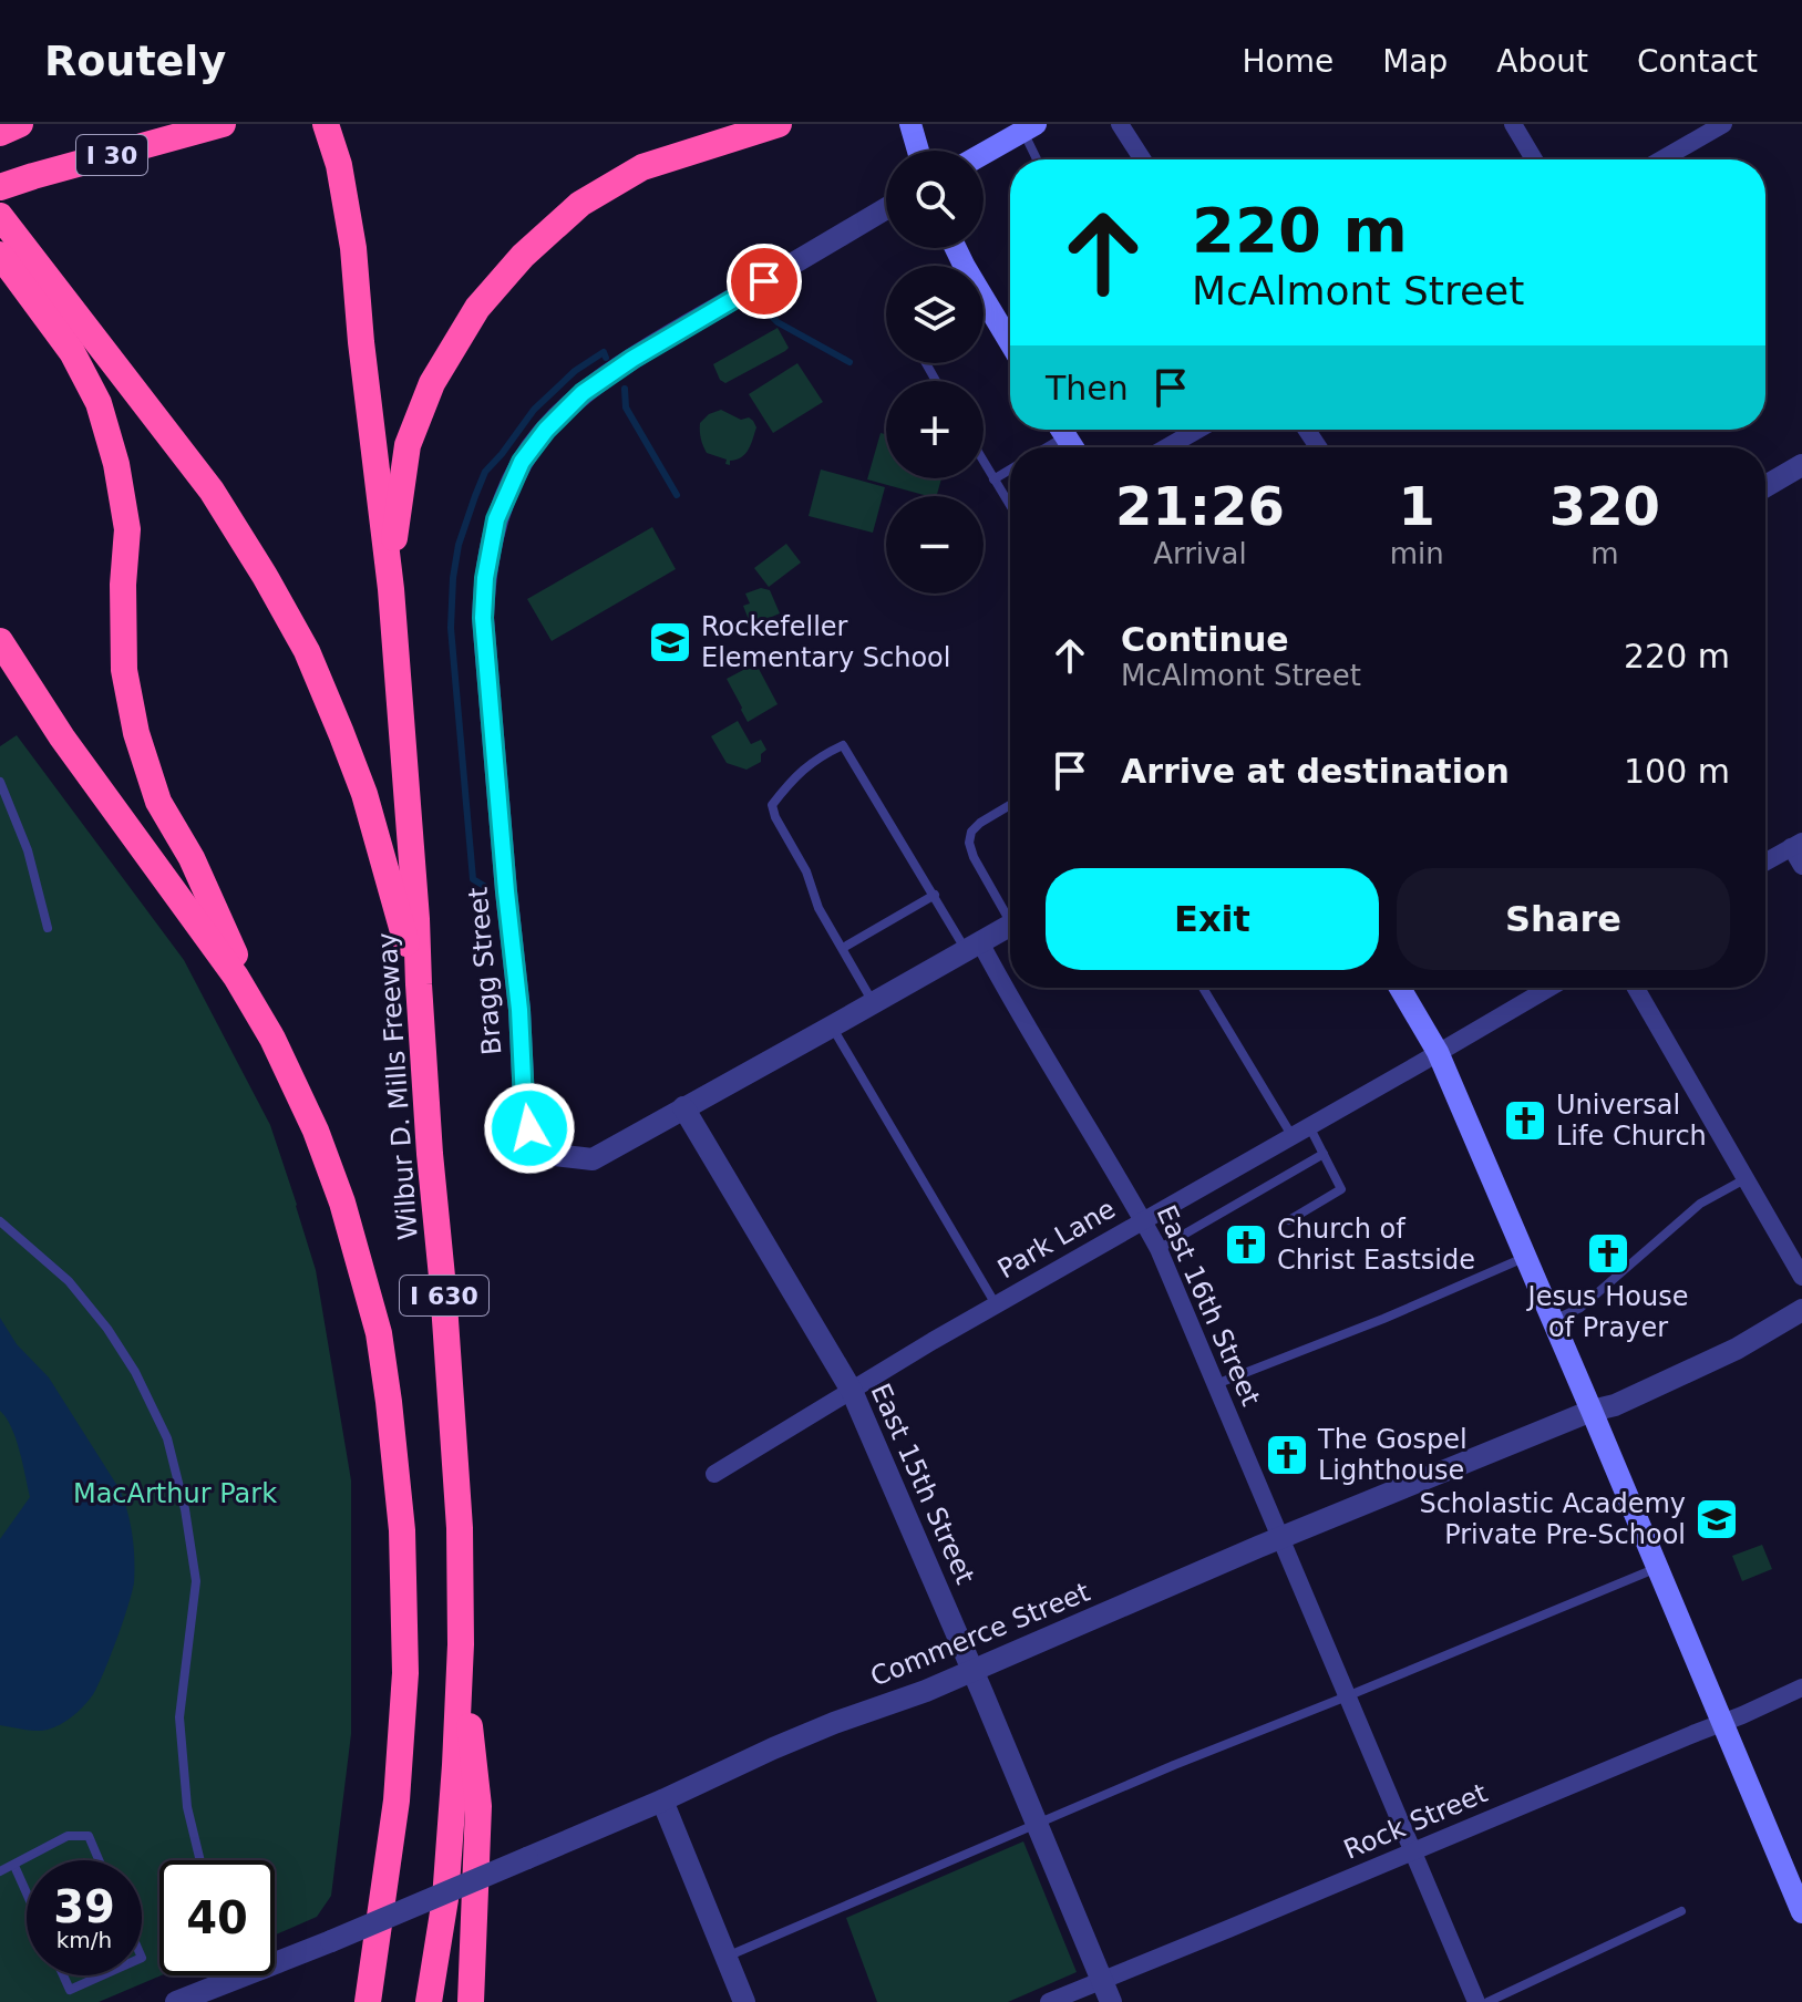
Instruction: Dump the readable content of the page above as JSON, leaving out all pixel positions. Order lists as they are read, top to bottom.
{
  "streets": {
    "highway": ["I 30", "Wilbur D. Mills Freeway", "I 630"],
    "street": [
      "Bragg Street",
      "Park Lane",
      "East 16th Street",
      "East 15th Street",
      "Commerce Street",
      "Rock Street"
    ]
  },
  "crossings": [
    ["Bragg Street", "East 16th Street"],
    ["Bragg Street", "East 15th Street"],
    ["Park Lane", "East 16th Street"],
    ["Park Lane", "East 15th Street"],
    ["East 16th Street", "Commerce Street"],
    ["East 16th Street", "Rock Street"],
    ["East 15th Street", "Commerce Street"],
    ["East 15th Street", "Rock Street"]
  ],
  "parks": ["MacArthur Park"],
  "places": {
    "school or university": ["Rockefeller Elementary School", "Scholastic Academy Private Pre-School"],
    "church": [
      "Universal Life Church",
      "Church of Christ Eastside",
      "Jesus House of Prayer",
      "The Gospel Lighthouse"
    ]
  },
  "page": {
    "header": "Routely",
    "nav": [
      "Home",
      "Map",
      "About",
      "Contact"
    ],
    "map_buttons": ["+", "−"],
    "turn": ["220 m", "McAlmont Street"],
    "then": "Then",
    "eta": [
      "21:26",
      "Arrival",
      "1",
      "min",
      "320",
      "m"
    ],
    "list": [
      {
        "name": "Continue",
        "note": "McAlmont Street",
        "value": "220 m"
      },
      {
        "name": "Arrive at destination",
        "value": "100 m"
      }
    ],
    "buttons": ["Exit", "Share"],
    "speed": "39 km/h",
    "limit": "40"
  }
}
